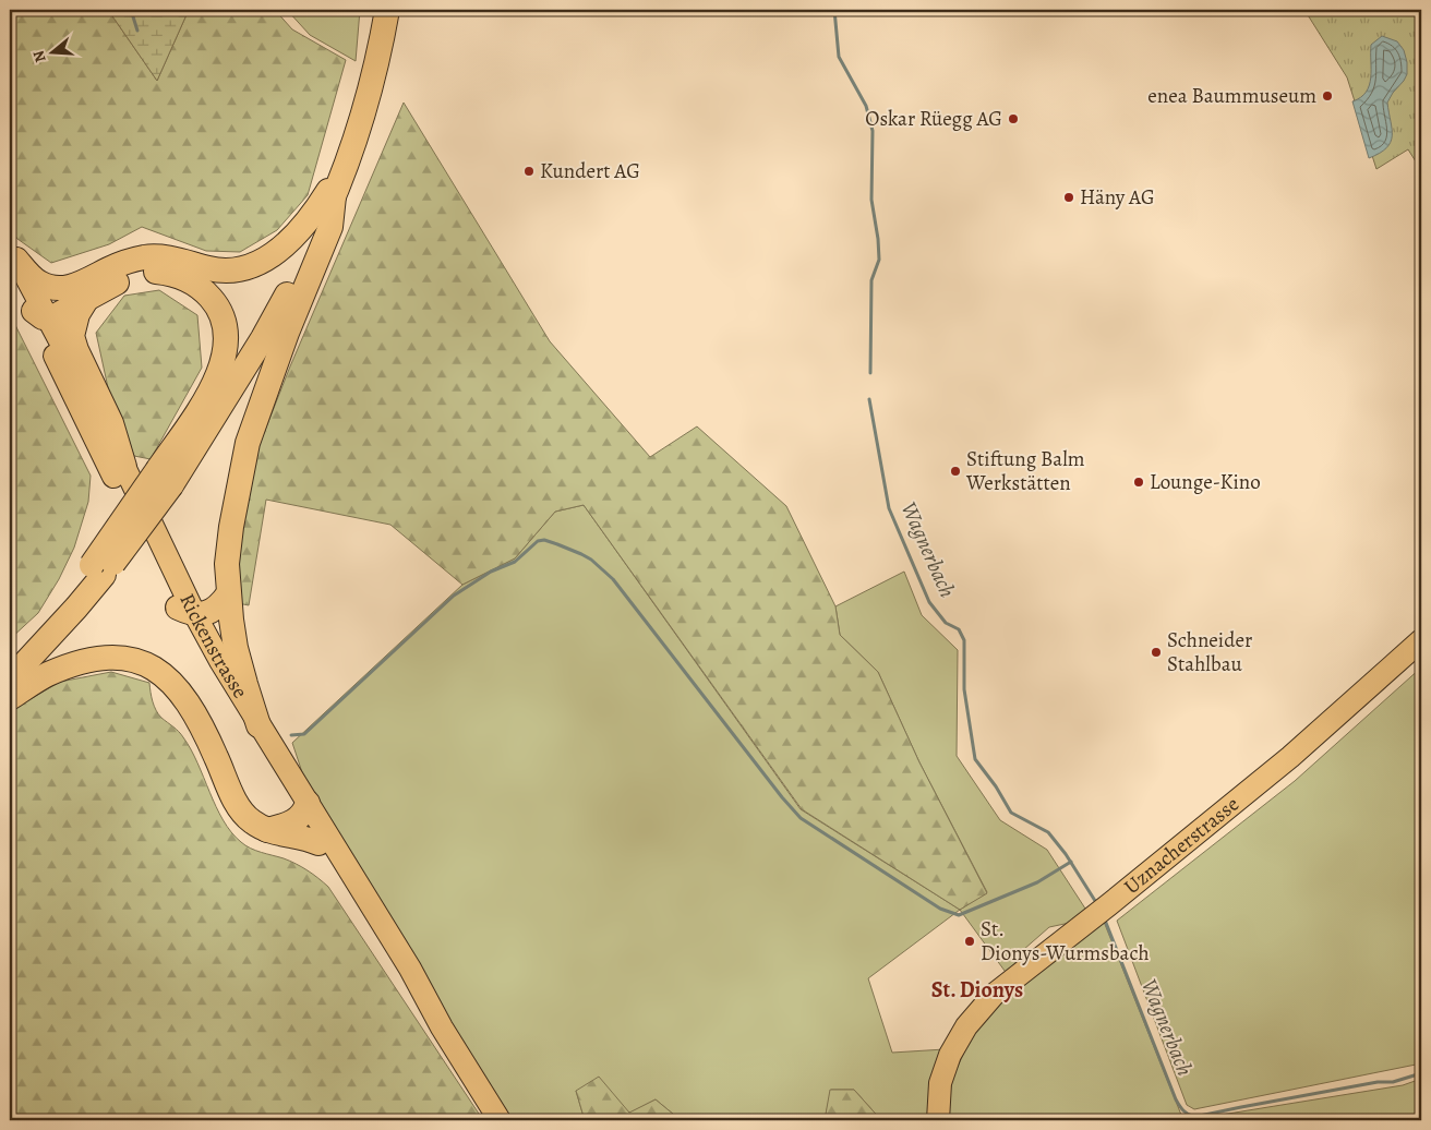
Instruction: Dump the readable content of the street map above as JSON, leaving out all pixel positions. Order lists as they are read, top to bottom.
{
  "streets": {
    "main road": ["Rickenstrasse", "Uznacherstrasse"]
  },
  "districts": ["St. Dionys"],
  "water": ["Wagnerbach"],
  "places": [
    "enea Baummuseum",
    "Oskar Rüegg AG",
    "Kundert AG",
    "Häny AG",
    "Stiftung Balm Werkstätten",
    "Lounge-Kino",
    "Schneider Stahlbau",
    "St. Dionys-Wurmsbach"
  ],
  "north": "left"
}
